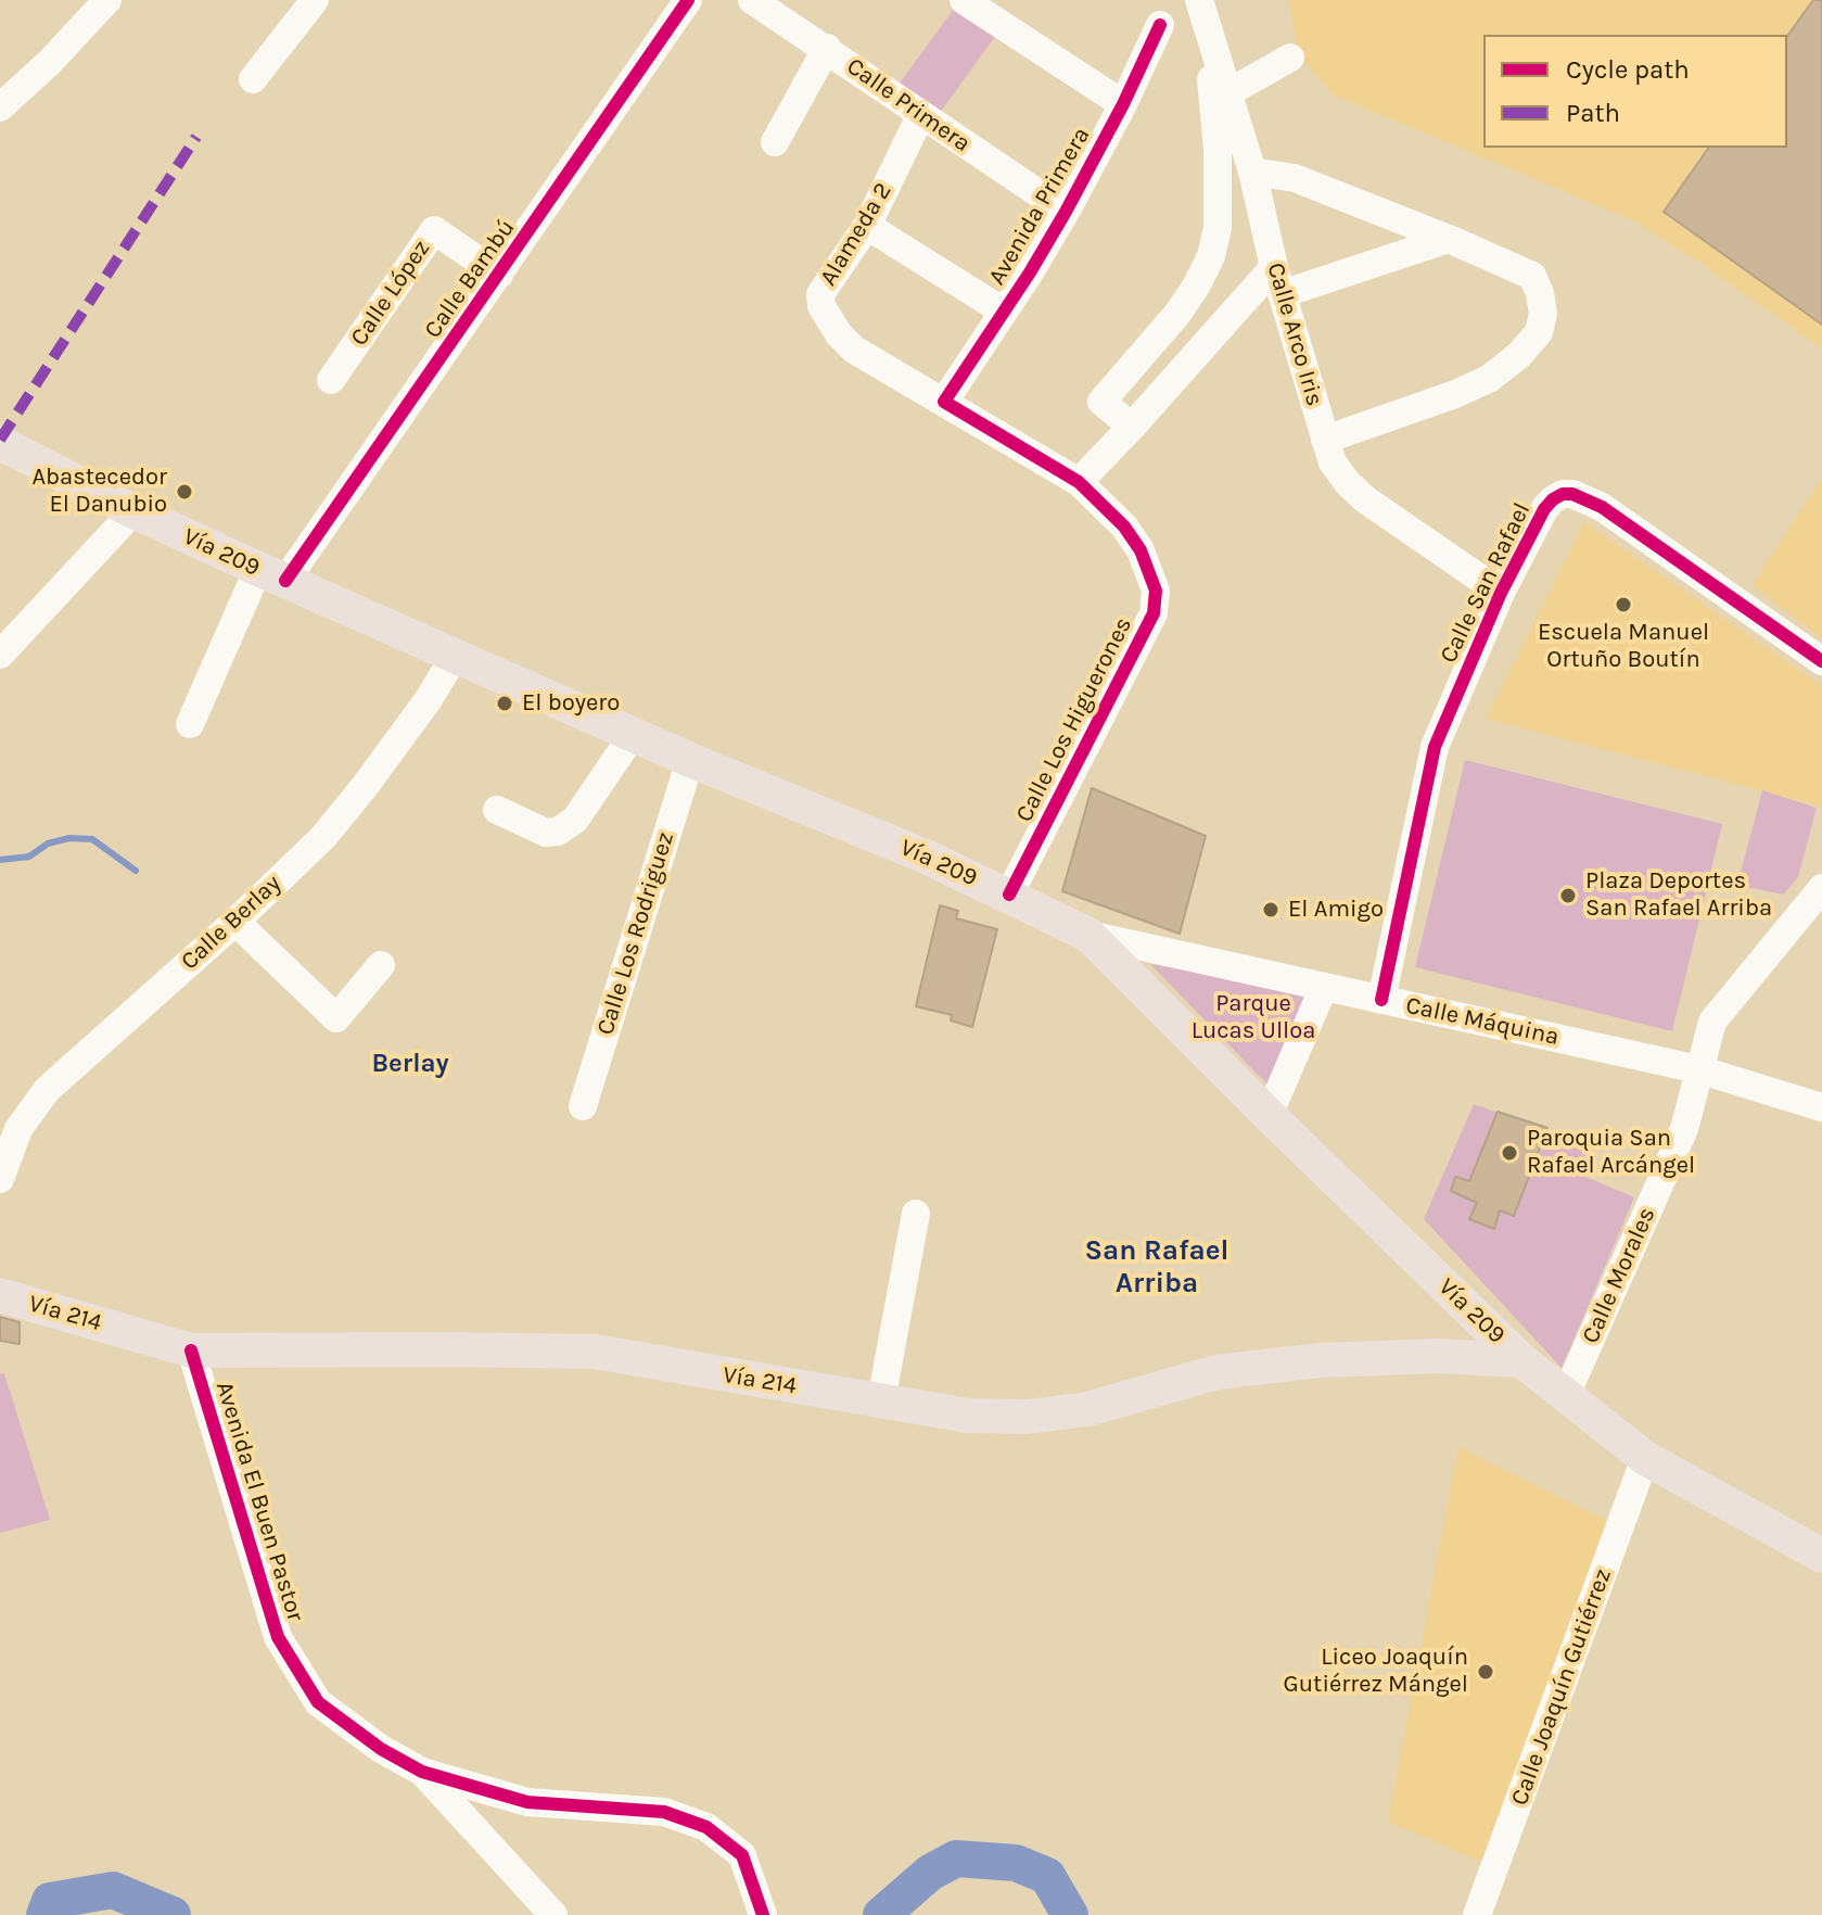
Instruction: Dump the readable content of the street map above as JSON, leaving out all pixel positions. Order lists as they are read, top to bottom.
{
  "streets": {
    "main road": ["Vía 209", "Vía 214"],
    "street": [
      "Calle Primera",
      "Avenida Primera",
      "Alameda 2",
      "Calle Bambú",
      "Calle López",
      "Calle Arco Iris",
      "Calle San Rafael",
      "Calle Los Higuerones",
      "Calle Berlay",
      "Calle Los Rodriguez",
      "Calle Máquina",
      "Calle Morales",
      "Avenida El Buen Pastor",
      "Calle Joaquín Gutiérrez"
    ]
  },
  "crossings": [
    ["Calle Primera", "Avenida Primera"],
    ["Calle Primera", "Alameda 2"],
    ["Avenida Primera", "Alameda 2"],
    ["Avenida Primera", "Calle Los Higuerones"],
    ["Alameda 2", "Calle Los Higuerones"],
    ["Calle Bambú", "Calle López"],
    ["Calle Bambú", "Vía 209"],
    ["Calle Arco Iris", "Calle San Rafael"],
    ["Vía 209", "Calle Los Higuerones"],
    ["Vía 209", "Calle Berlay"],
    ["Vía 209", "Calle Los Rodriguez"],
    ["Vía 209", "Calle Máquina"],
    ["Vía 209", "Calle Morales"],
    ["Vía 209", "Vía 214"],
    ["Vía 209", "Calle Joaquín Gutiérrez"],
    ["Calle San Rafael", "Calle Máquina"],
    ["Calle Máquina", "Calle Morales"],
    ["Vía 214", "Avenida El Buen Pastor"]
  ],
  "districts": ["Berlay", "San Rafael Arriba"],
  "parks": ["Parque Lucas Ulloa"],
  "places": [
    "Abastecedor El Danubio",
    "Escuela Manuel Ortuño Boutín",
    "El boyero",
    "Plaza Deportes San Rafael Arriba",
    "El Amigo",
    "Paroquia San Rafael Arcángel",
    "Liceo Joaquín Gutiérrez Mángel"
  ],
  "legend": ["Cycle path", "Path"]
}
